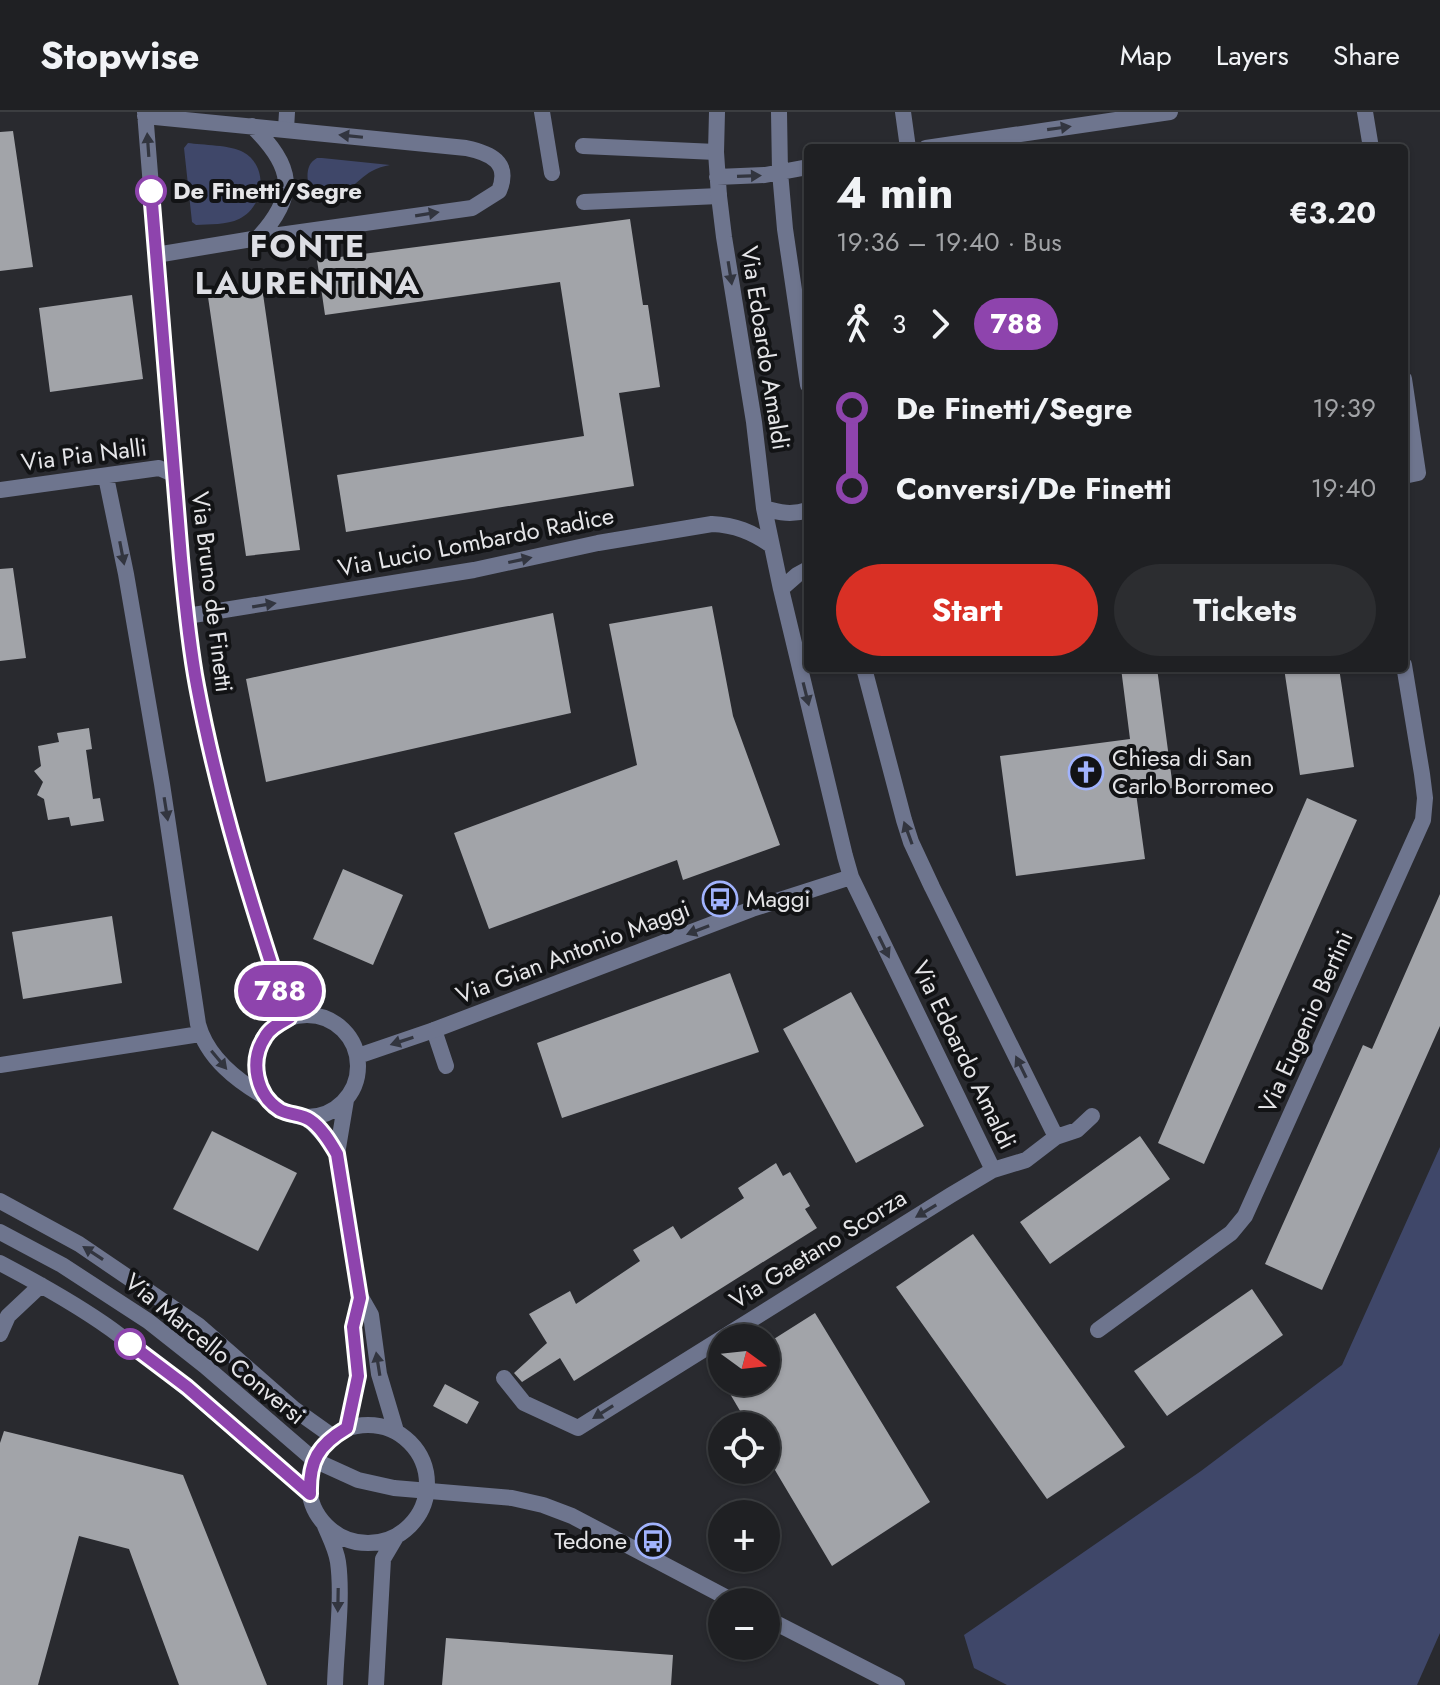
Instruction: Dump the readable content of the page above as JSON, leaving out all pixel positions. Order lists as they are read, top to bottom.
{
  "streets": {
    "street": [
      "Via Edoardo Amaldi",
      "Via Pia Nalli",
      "Via Lucio Lombardo Radice",
      "Via Bruno de Finetti",
      "Via Gian Antonio Maggi",
      "Via Eugenio Bertini",
      "Via Gaetano Scorza",
      "Via Marcello Conversi"
    ]
  },
  "crossings": [
    ["Via Edoardo Amaldi", "Via Lucio Lombardo Radice"],
    ["Via Edoardo Amaldi", "Via Gian Antonio Maggi"],
    ["Via Edoardo Amaldi", "Via Gaetano Scorza"],
    ["Via Pia Nalli", "Via Bruno de Finetti"],
    ["Via Lucio Lombardo Radice", "Via Bruno de Finetti"],
    ["Via Bruno de Finetti", "Via Gian Antonio Maggi"]
  ],
  "one_way": ["Via Lucio Lombardo Radice", "Via Gian Antonio Maggi", "Via Gaetano Scorza"],
  "districts": ["FONTE LAURENTINA"],
  "places": {
    "other": ["De Finetti/Segre"],
    "church": ["Chiesa di San Carlo Borromeo"],
    "bus stop": ["Maggi", "Tedone"]
  },
  "lines": ["bus line 788"],
  "north": "right",
  "page": {
    "header": "Stopwise",
    "nav": ["Map", "Layers", "Share"],
    "on_map": "788",
    "heading": ["4 min", "19:36 – 19:40 · Bus", "€3.20"],
    "legs": ["3", "788"],
    "list": [
      {
        "name": "De Finetti/Segre",
        "value": "19:39"
      },
      {
        "name": "Conversi/De Finetti",
        "value": "19:40"
      }
    ],
    "buttons": ["Start", "Tickets"],
    "map_buttons": ["+", "−"]
  }
}
